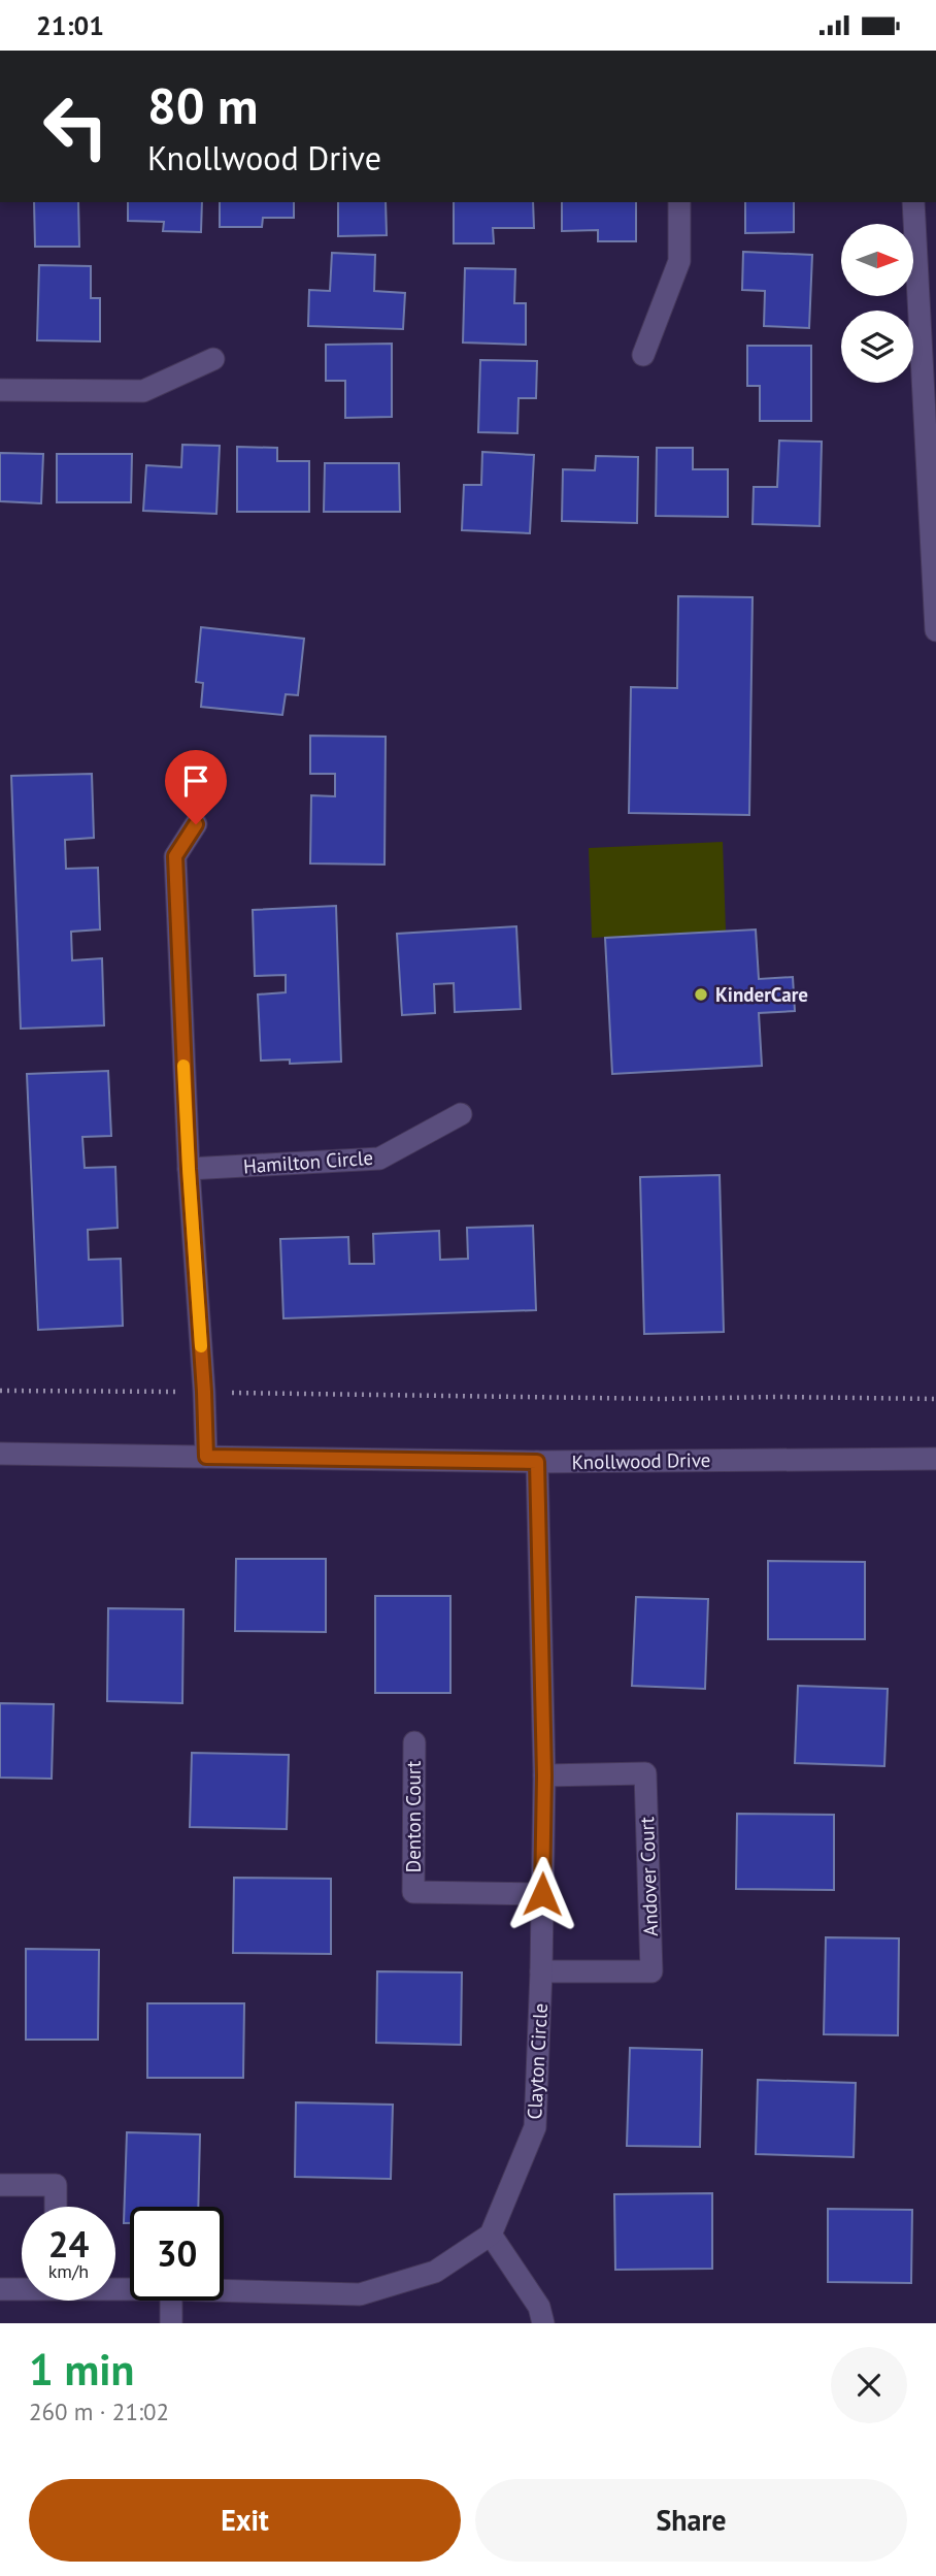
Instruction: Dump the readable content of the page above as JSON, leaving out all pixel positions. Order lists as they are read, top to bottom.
{
  "streets": {
    "street": [
      "Hamilton Circle",
      "Knollwood Drive",
      "Denton Court",
      "Andover Court",
      "Clayton Circle"
    ]
  },
  "crossings": [
    ["Knollwood Drive", "Clayton Circle"],
    ["Denton Court", "Clayton Circle"],
    ["Andover Court", "Clayton Circle"]
  ],
  "places": ["KinderCare"],
  "north": "right",
  "page": {
    "status": "21:01",
    "turn": ["80 m", "Knollwood Drive"],
    "speed": "24 km/h",
    "limit": "30",
    "heading": ["1 min", "260 m · 21:02"],
    "buttons": ["Exit", "Share"]
  }
}
